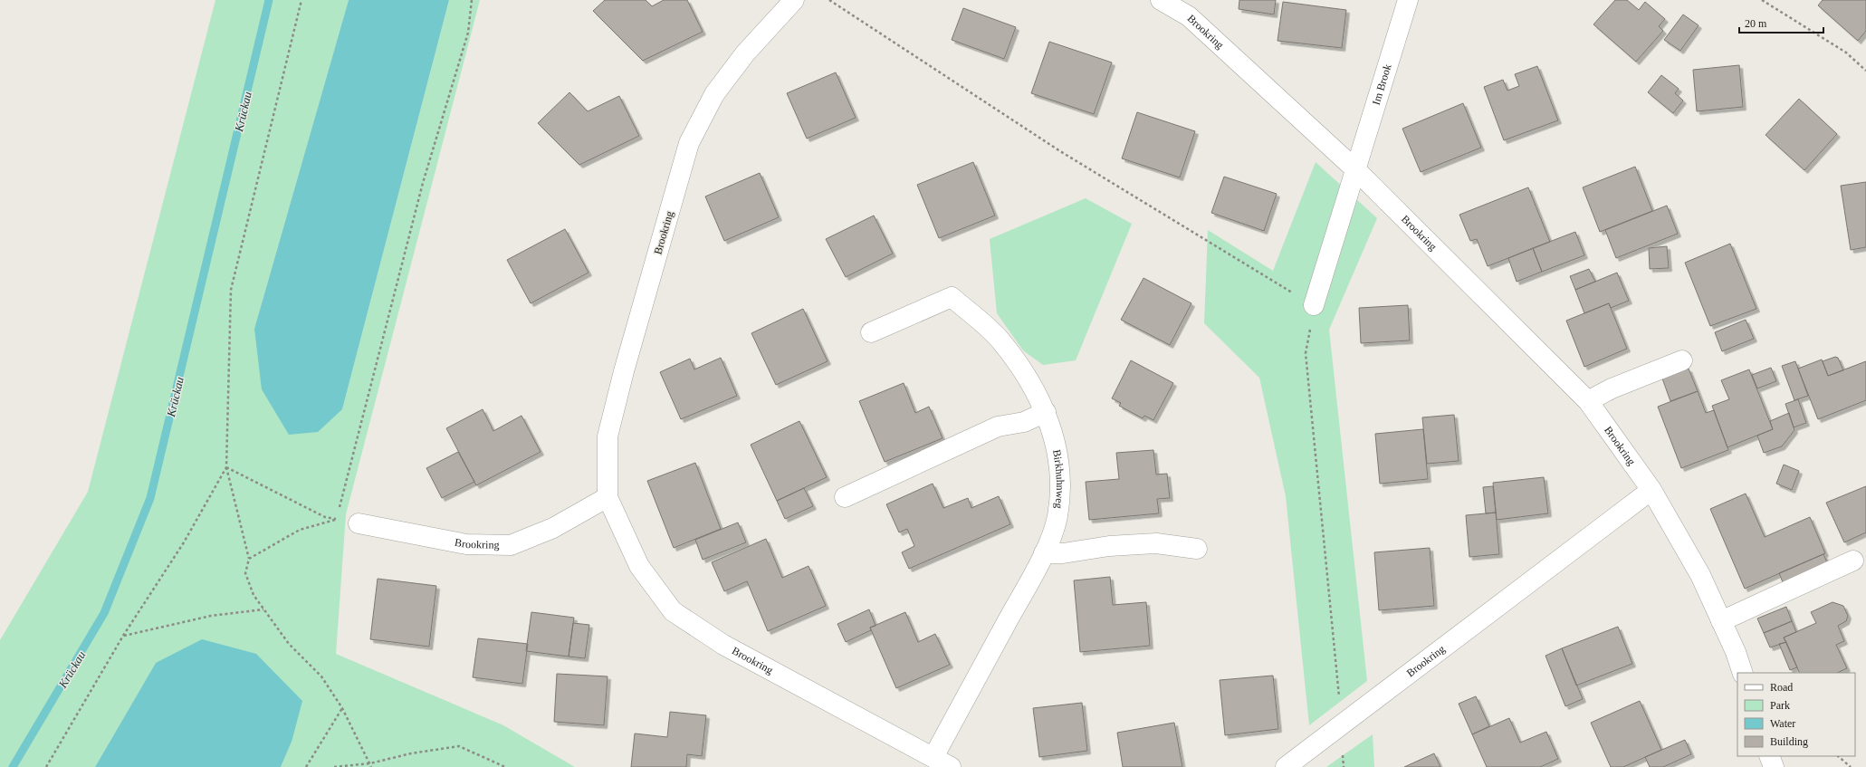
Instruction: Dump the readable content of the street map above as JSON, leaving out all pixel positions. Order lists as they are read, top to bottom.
{
  "streets": {
    "street": ["Brookring", "Im Brook", "Birkhuhnweg"]
  },
  "crossings": [
    ["Brookring", "Im Brook"],
    ["Brookring", "Birkhuhnweg"]
  ],
  "water": ["Krückau"],
  "legend": [
    "Road",
    "Park",
    "Water",
    "Building"
  ],
  "scale_bar": "20 m"
}
